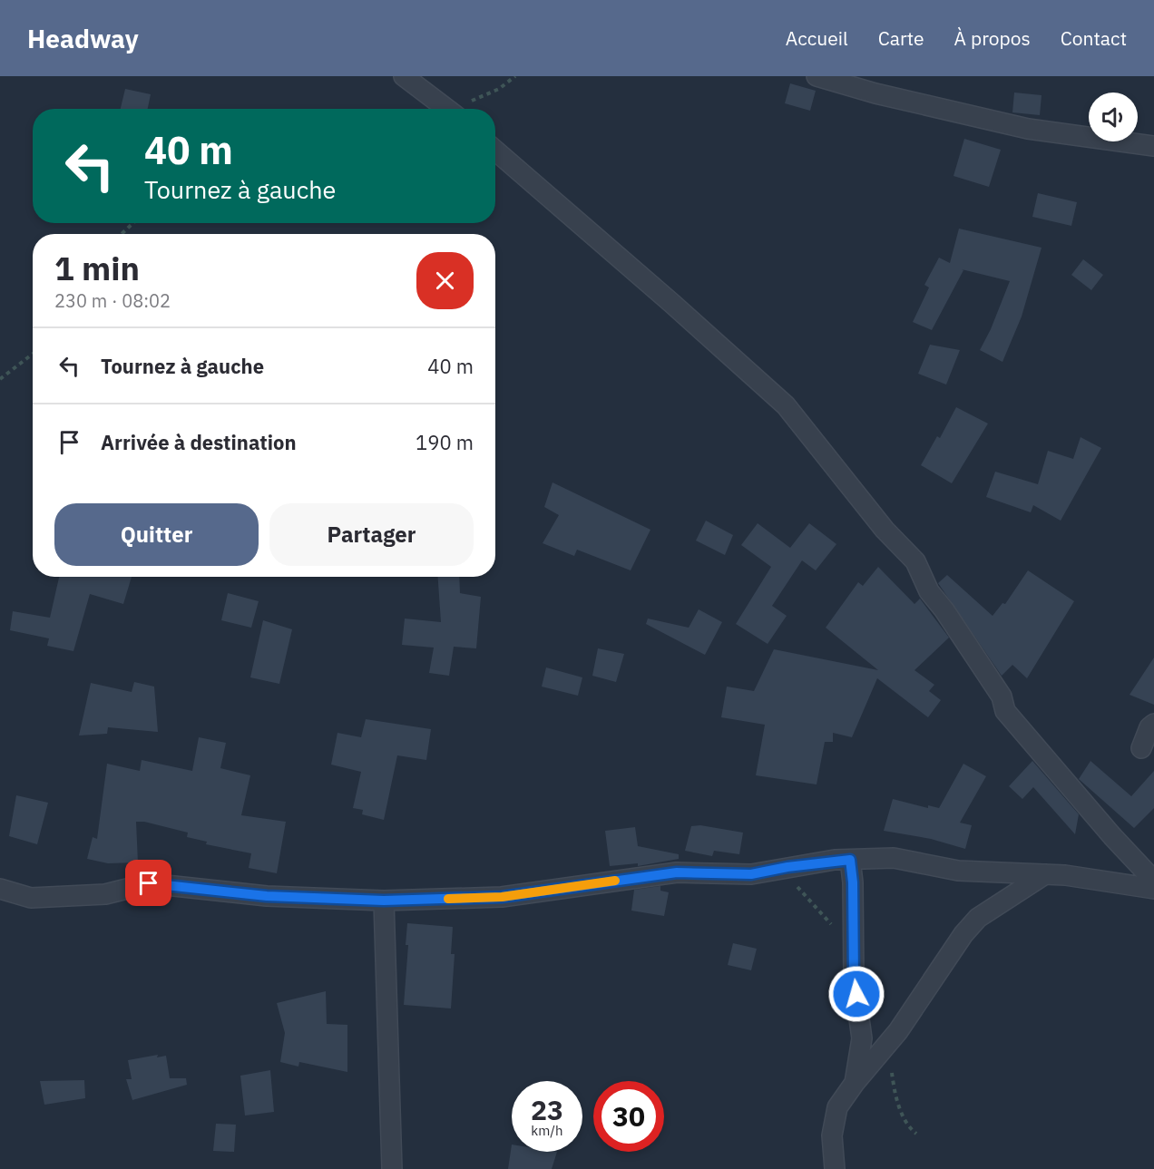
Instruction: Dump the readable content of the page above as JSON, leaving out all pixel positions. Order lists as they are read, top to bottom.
{
  "page": {
    "header": "Headway",
    "nav": [
      "Accueil",
      "Carte",
      "À propos",
      "Contact"
    ],
    "turn": ["40 m", "Tournez à gauche"],
    "heading": ["1 min", "230 m · 08:02"],
    "list": [
      {
        "name": "Tournez à gauche",
        "value": "40 m"
      },
      {
        "name": "Arrivée à destination",
        "value": "190 m"
      }
    ],
    "buttons": ["Quitter", "Partager"],
    "speed": "23 km/h",
    "limit": "30"
  }
}
